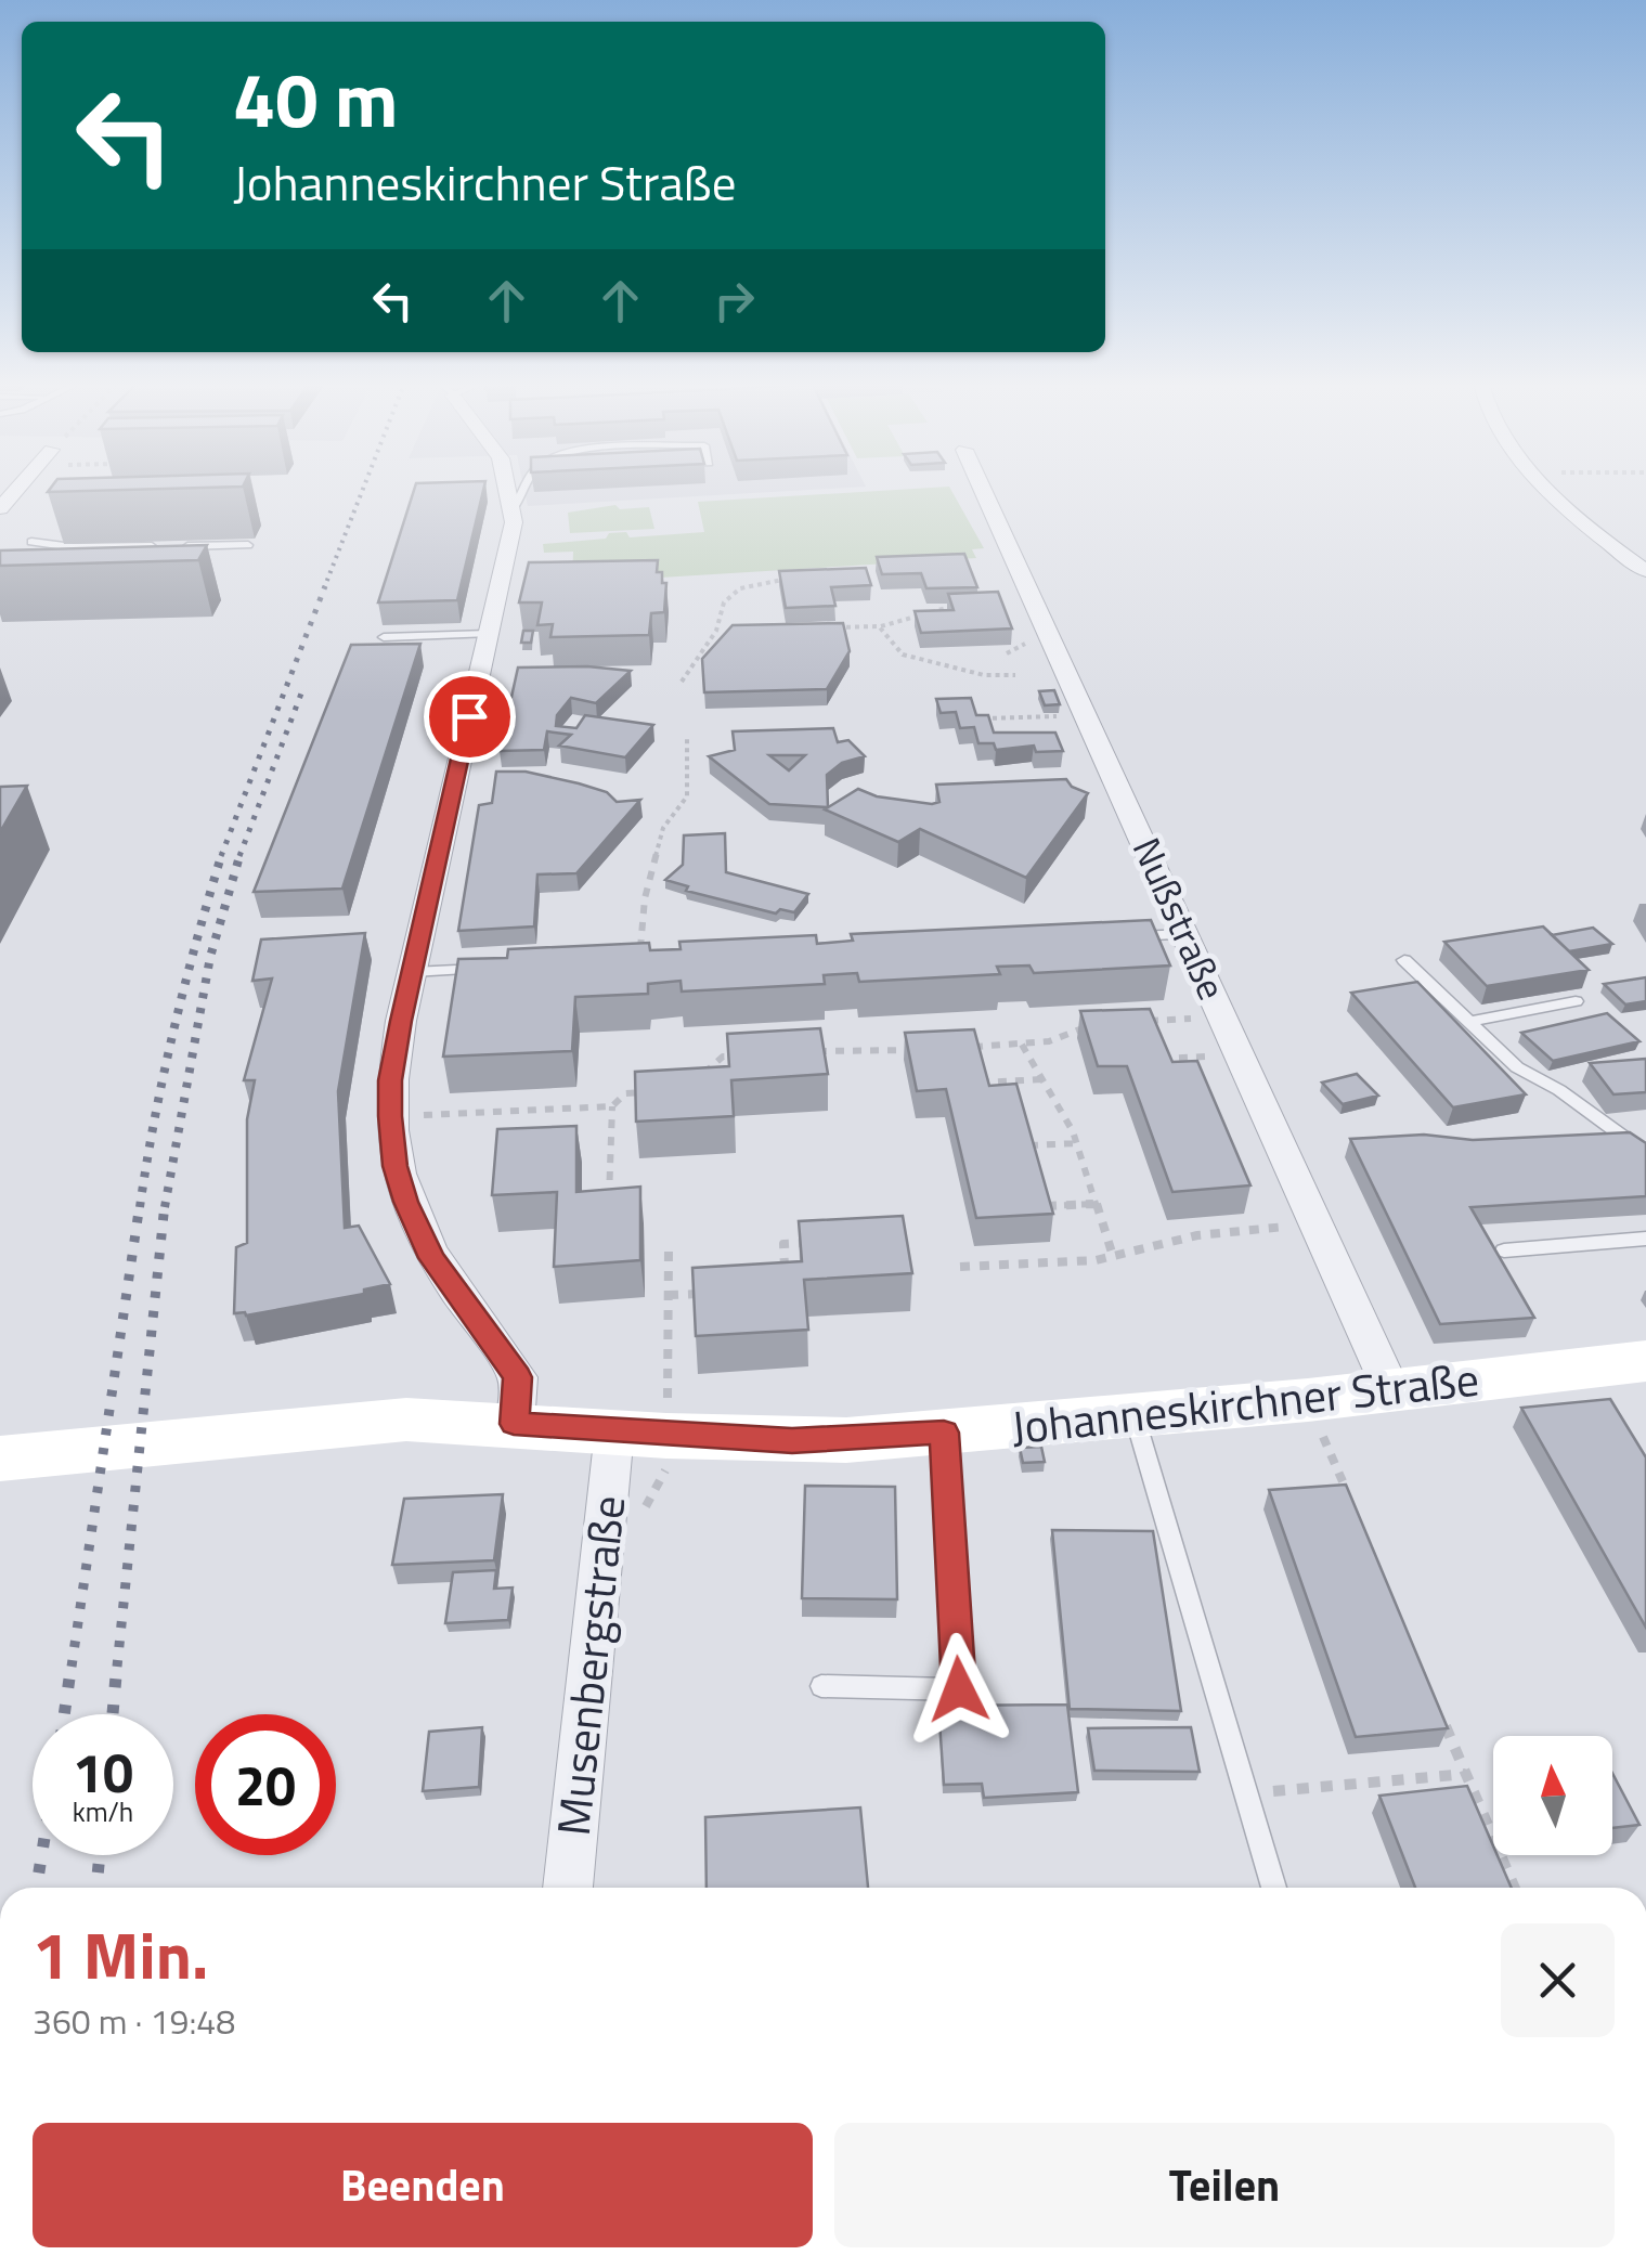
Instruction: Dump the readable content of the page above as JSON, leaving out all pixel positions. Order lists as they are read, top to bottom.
{
  "streets": {
    "street": ["Nußstraße", "Johanneskirchner Straße", "Musenbergstraße"]
  },
  "crossings": [
    ["Nußstraße", "Johanneskirchner Straße"],
    ["Johanneskirchner Straße", "Musenbergstraße"]
  ],
  "north": "top",
  "page": {
    "turn": ["40 m", "Johanneskirchner Straße"],
    "speed": "10 km/h",
    "limit": "20",
    "heading": ["1 Min.", "360 m · 19:48"],
    "buttons": ["Beenden", "Teilen"]
  }
}
